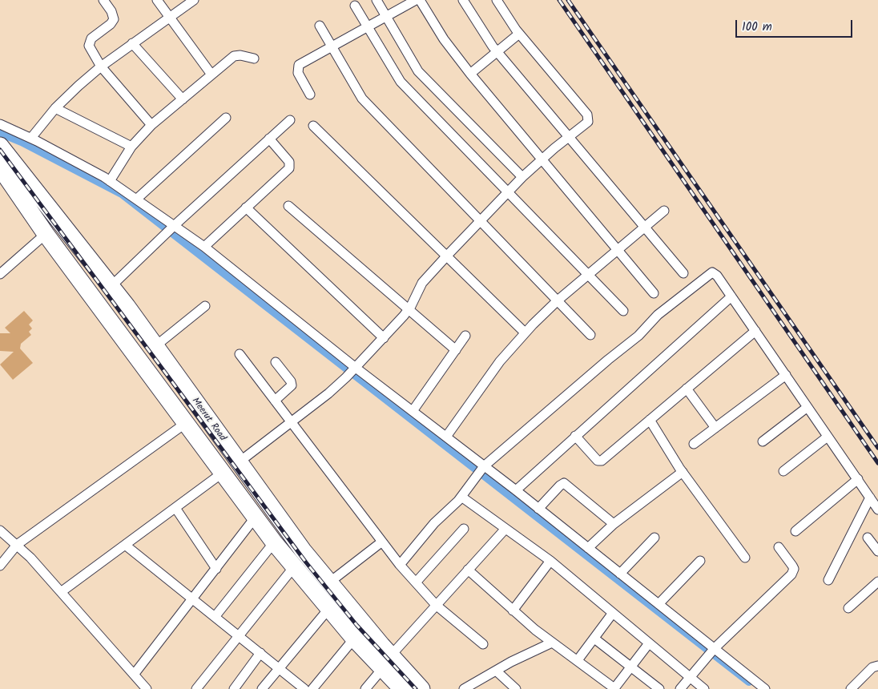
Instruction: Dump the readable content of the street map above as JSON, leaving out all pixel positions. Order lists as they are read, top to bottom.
{
  "streets": {
    "highway": ["Meerut Road"]
  },
  "scale_bar": "100 m"
}
